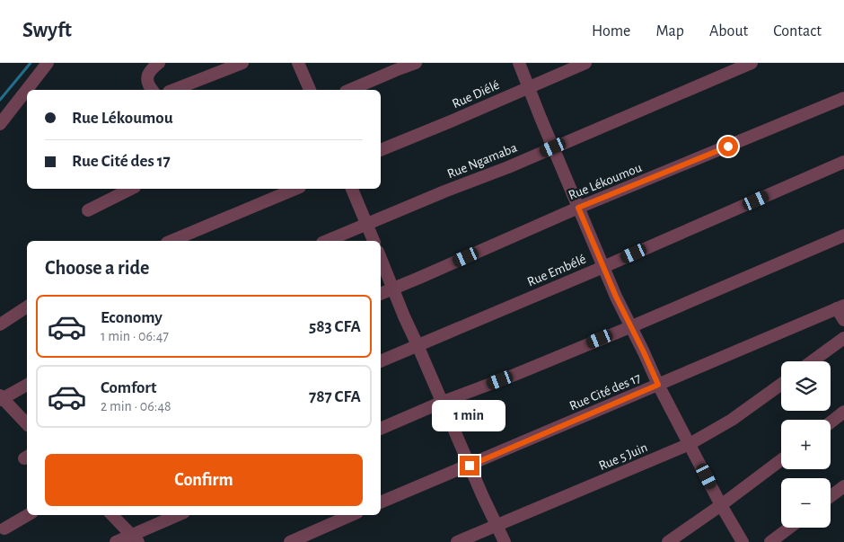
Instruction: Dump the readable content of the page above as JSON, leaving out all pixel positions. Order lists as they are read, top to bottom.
{
  "streets": {
    "street": [
      "Rue Diélé",
      "Rue Ngamaba",
      "Rue Lékoumou",
      "Rue Embélé",
      "Rue Cité des 17",
      "Rue 5 Juin"
    ]
  },
  "page": {
    "header": "Swyft",
    "nav": [
      "Home",
      "Map",
      "About",
      "Contact"
    ],
    "banner": ["Rue Lékoumou", "Rue Cité des 17"],
    "heading": "Choose a ride",
    "list": [
      {
        "name": "Economy",
        "note": "1 min · 06:47",
        "value": "583 CFA"
      },
      {
        "name": "Comfort",
        "note": "2 min · 06:48",
        "value": "787 CFA"
      }
    ],
    "map_buttons": ["+", "−"],
    "bubble": "1 min",
    "buttons": "Confirm"
  }
}
